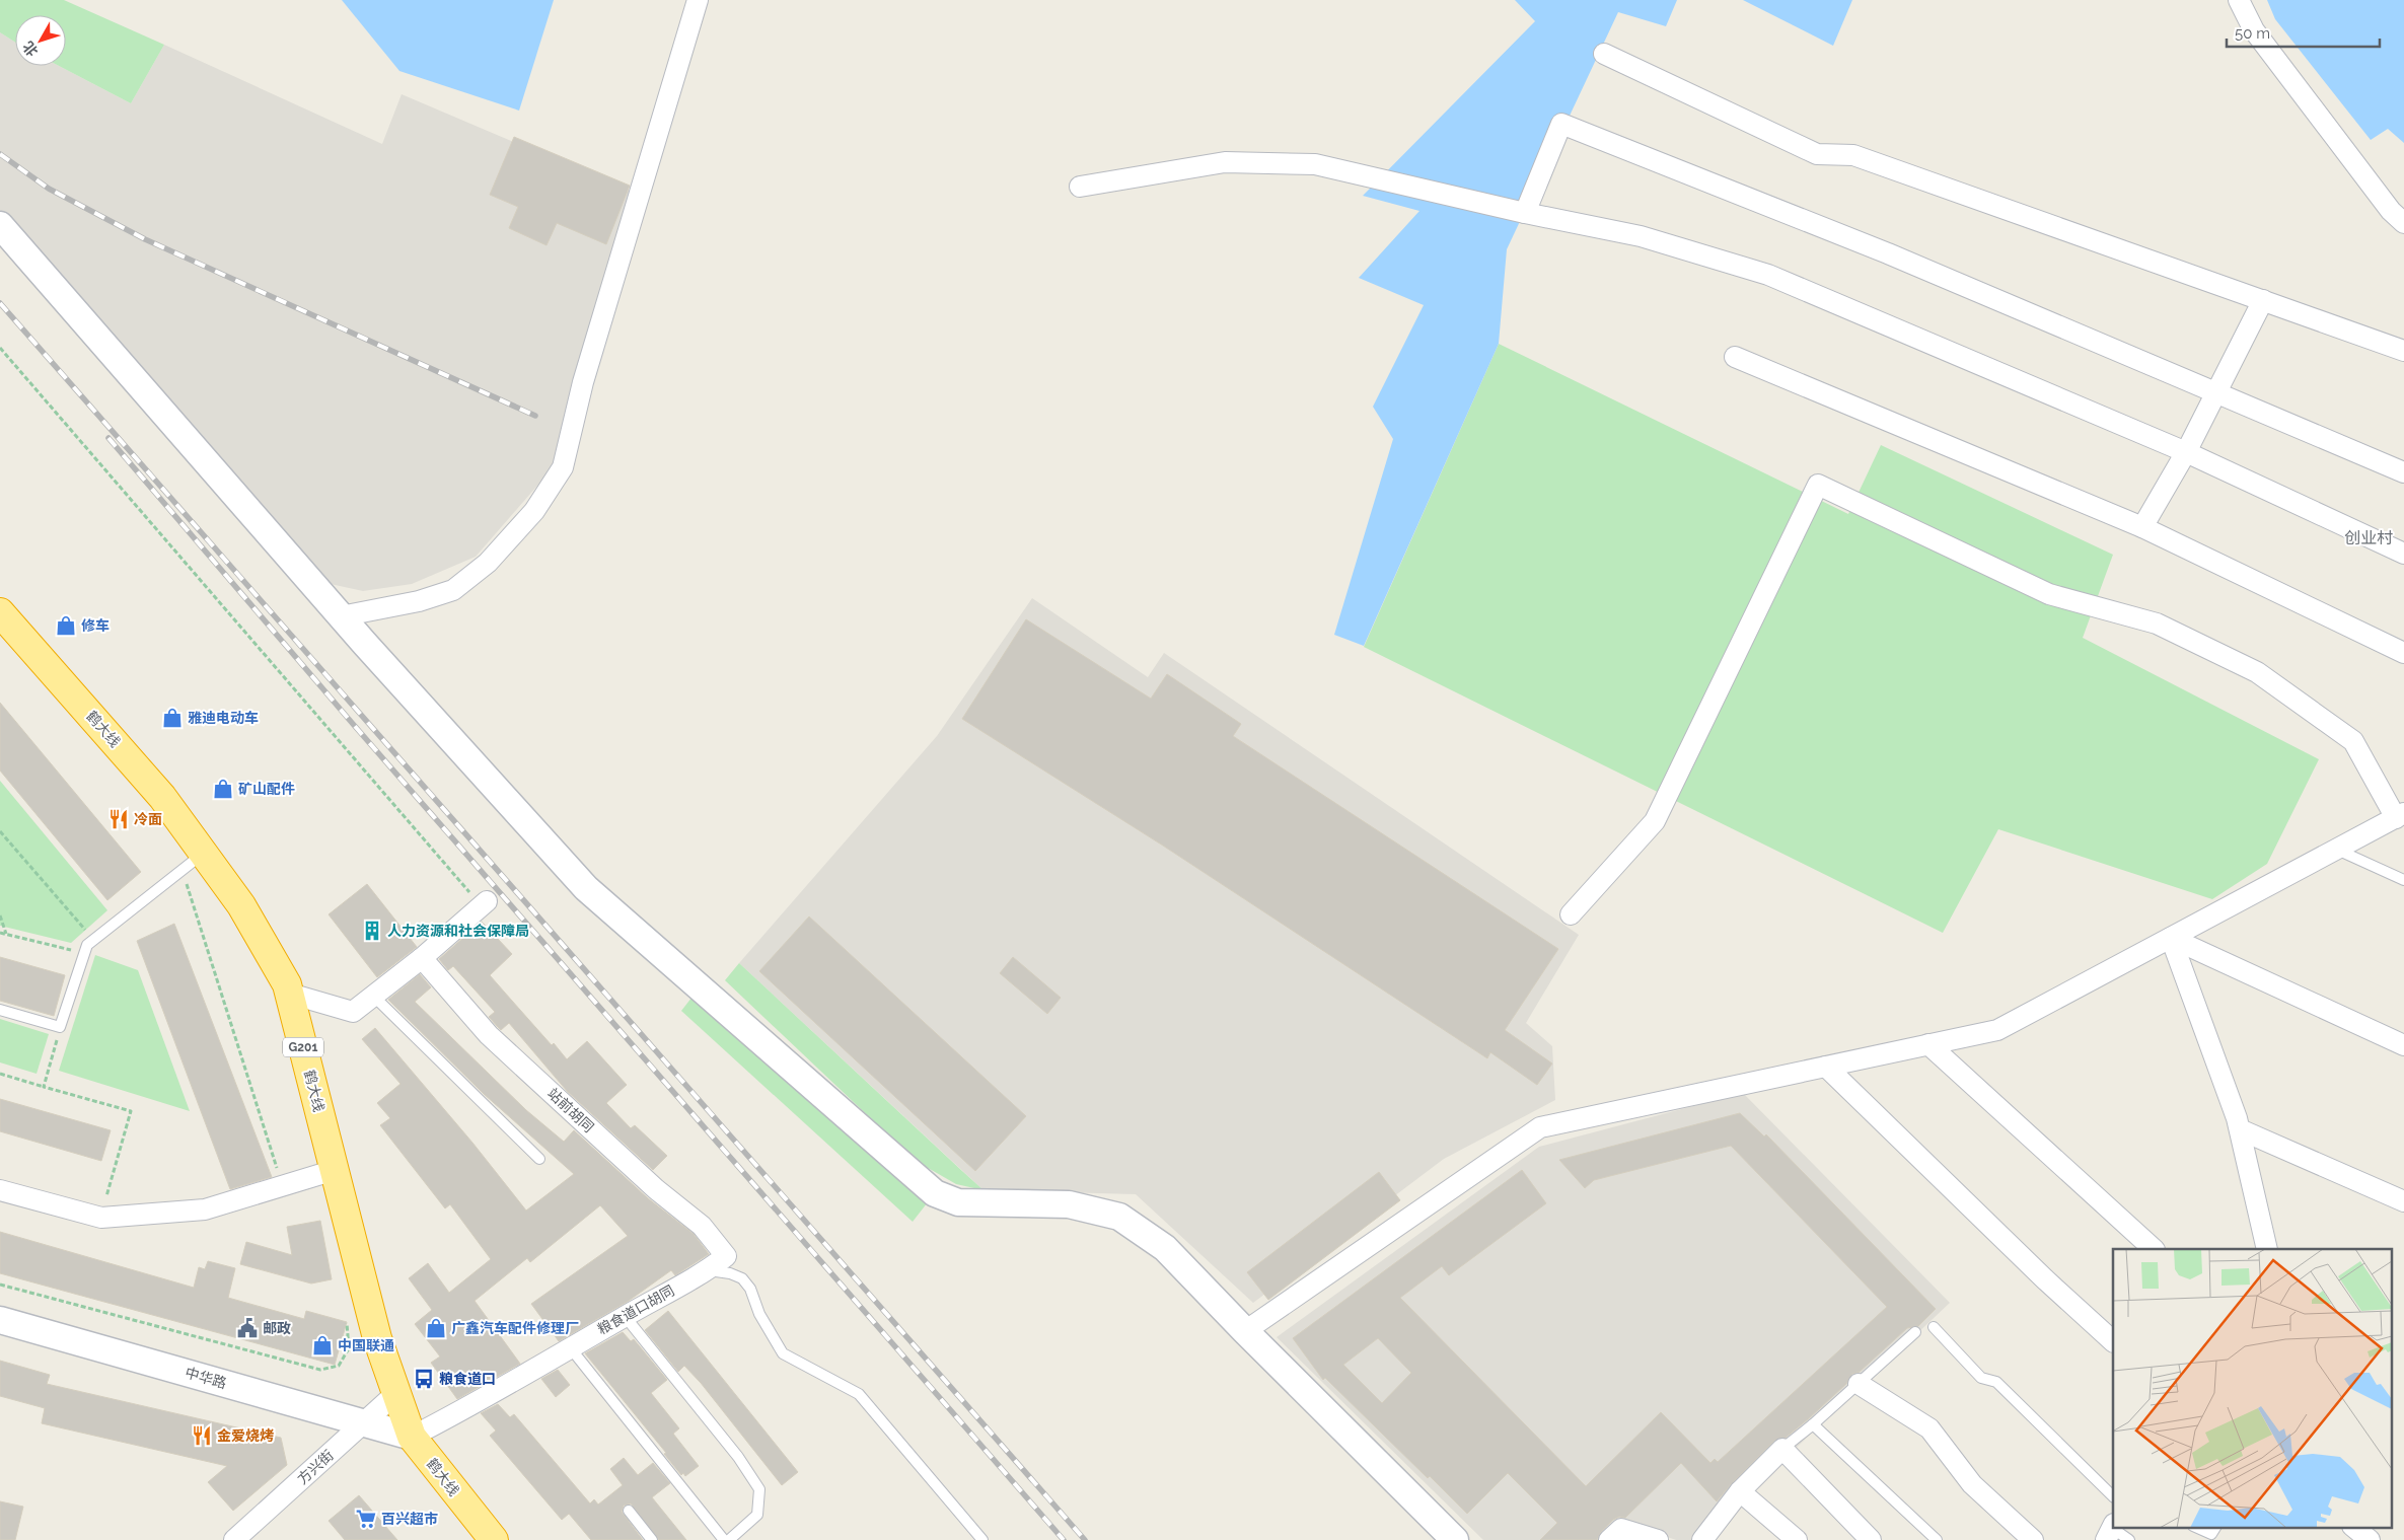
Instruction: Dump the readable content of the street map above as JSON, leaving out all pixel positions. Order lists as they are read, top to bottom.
{
  "streets": {
    "highway": ["鹤大线", "G201"],
    "street": [
      "站前胡同",
      "粮食道口胡同",
      "中华路",
      "方兴街"
    ]
  },
  "crossings": [
    ["鹤大线", "粮食道口胡同"],
    ["鹤大线", "中华路"],
    ["鹤大线", "方兴街"],
    ["站前胡同", "粮食道口胡同"],
    ["粮食道口胡同", "中华路"],
    ["中华路", "方兴街"]
  ],
  "districts": ["创业村"],
  "places": {
    "shop": [
      "修车",
      "雅迪电动车",
      "矿山配件",
      "广鑫汽车配件修理厂",
      "中国联通"
    ],
    "restaurant": ["冷面", "金爱烧烤"],
    "building": ["人力资源和社会保障局"],
    "public building": ["邮政"],
    "bus stop": ["粮食道口"],
    "supermarket": ["百兴超市"]
  },
  "scale_bar": "50 m",
  "north": "bottom left"
}
